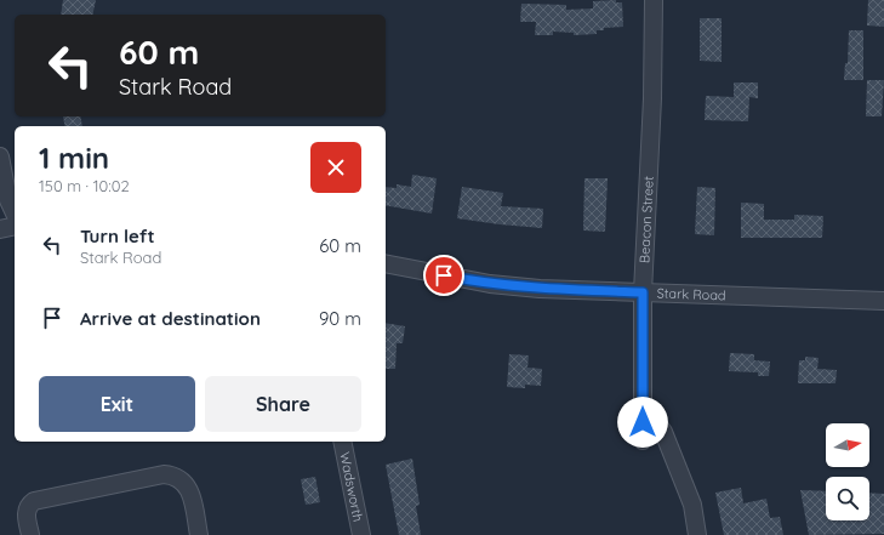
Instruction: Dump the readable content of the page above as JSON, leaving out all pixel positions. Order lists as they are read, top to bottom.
{
  "streets": {
    "street": ["Beacon Street", "Stark Road", "Wadsworth"]
  },
  "crossings": [
    ["Beacon Street", "Stark Road"]
  ],
  "north": "right",
  "page": {
    "turn": ["60 m", "Stark Road"],
    "heading": ["1 min", "150 m · 10:02"],
    "list": [
      {
        "name": "Turn left",
        "note": "Stark Road",
        "value": "60 m"
      },
      {
        "name": "Arrive at destination",
        "value": "90 m"
      }
    ],
    "buttons": ["Exit", "Share"]
  }
}
